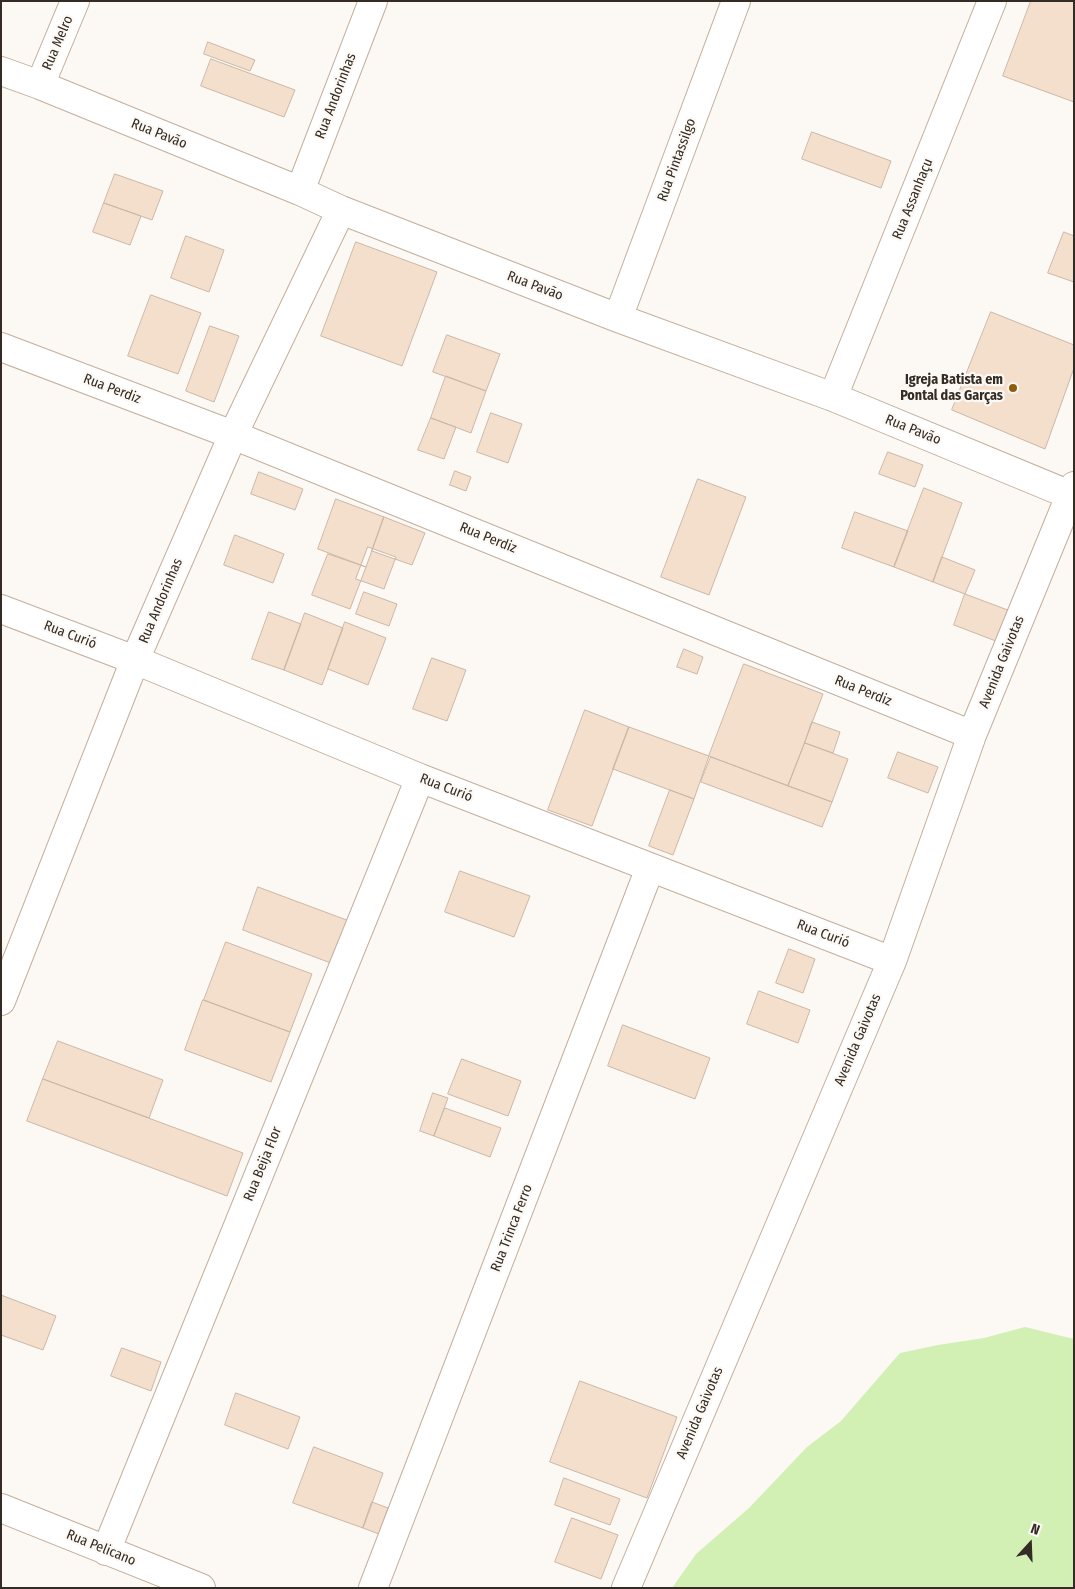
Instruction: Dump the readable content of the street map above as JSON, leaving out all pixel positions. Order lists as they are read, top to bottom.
{
  "streets": {
    "street": [
      "Rua Melro",
      "Rua Andorinhas",
      "Rua Pavão",
      "Rua Pintassilgo",
      "Rua Assanhaçu",
      "Rua Perdiz",
      "Rua Curió",
      "Avenida Gaivotas",
      "Rua Beija Flor",
      "Rua Trinca Ferro",
      "Rua Pelicano"
    ]
  },
  "crossings": [
    ["Rua Melro", "Rua Pavão"],
    ["Rua Andorinhas", "Rua Pavão"],
    ["Rua Andorinhas", "Rua Perdiz"],
    ["Rua Andorinhas", "Rua Curió"],
    ["Rua Pavão", "Rua Pintassilgo"],
    ["Rua Pavão", "Rua Assanhaçu"],
    ["Rua Pavão", "Avenida Gaivotas"],
    ["Rua Perdiz", "Avenida Gaivotas"],
    ["Rua Curió", "Avenida Gaivotas"],
    ["Rua Curió", "Rua Beija Flor"],
    ["Rua Curió", "Rua Trinca Ferro"],
    ["Rua Beija Flor", "Rua Pelicano"]
  ],
  "places": ["Igreja Batista em Pontal das Garças"],
  "north": "top"
}
